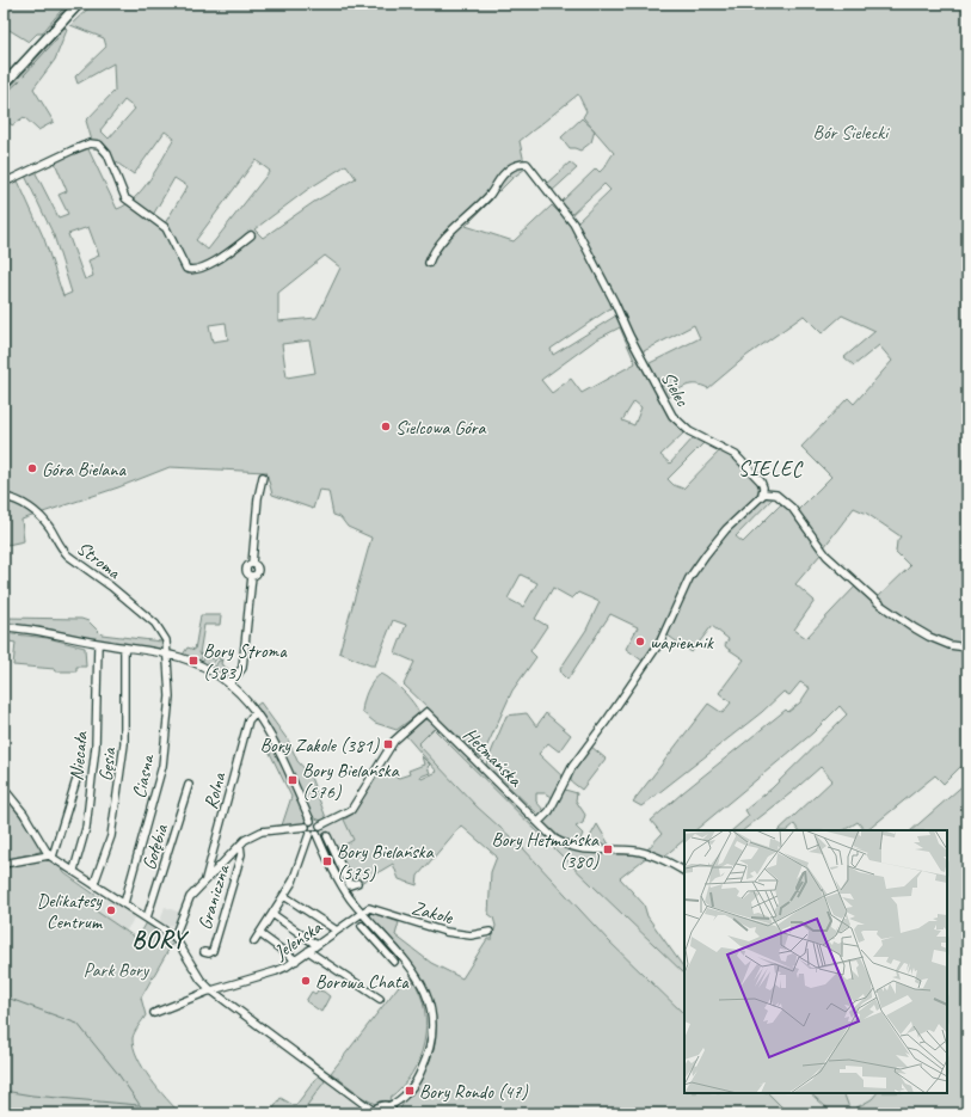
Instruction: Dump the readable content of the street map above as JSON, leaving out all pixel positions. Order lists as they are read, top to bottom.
{
  "streets": {
    "street": [
      "Sielec",
      "Stroma",
      "Niecała",
      "Hetmańska",
      "Gęsia",
      "Ciasna",
      "Rolna",
      "Gołębia",
      "Graniczna",
      "Zakole",
      "Jeleńska"
    ]
  },
  "crossings": [
    ["Stroma", "Ciasna"],
    ["Zakole", "Jeleńska"]
  ],
  "districts": ["SIELEC", "BORY"],
  "parks": ["Bór Sielecki", "Park Bory"],
  "places": {
    "other": [
      "Sielcowa Góra",
      "Góra Bielana",
      "wapiennik",
      "Delikatesy Centrum",
      "Borowa Chata"
    ],
    "transit": [
      "Bory Stroma (583)",
      "Bory Zakole (381)",
      "Bory Bielańska (576)",
      "Bory Hetmańska (380)",
      "Bory Bielańska (575)",
      "Bory Rondo (47)"
    ]
  }
}
